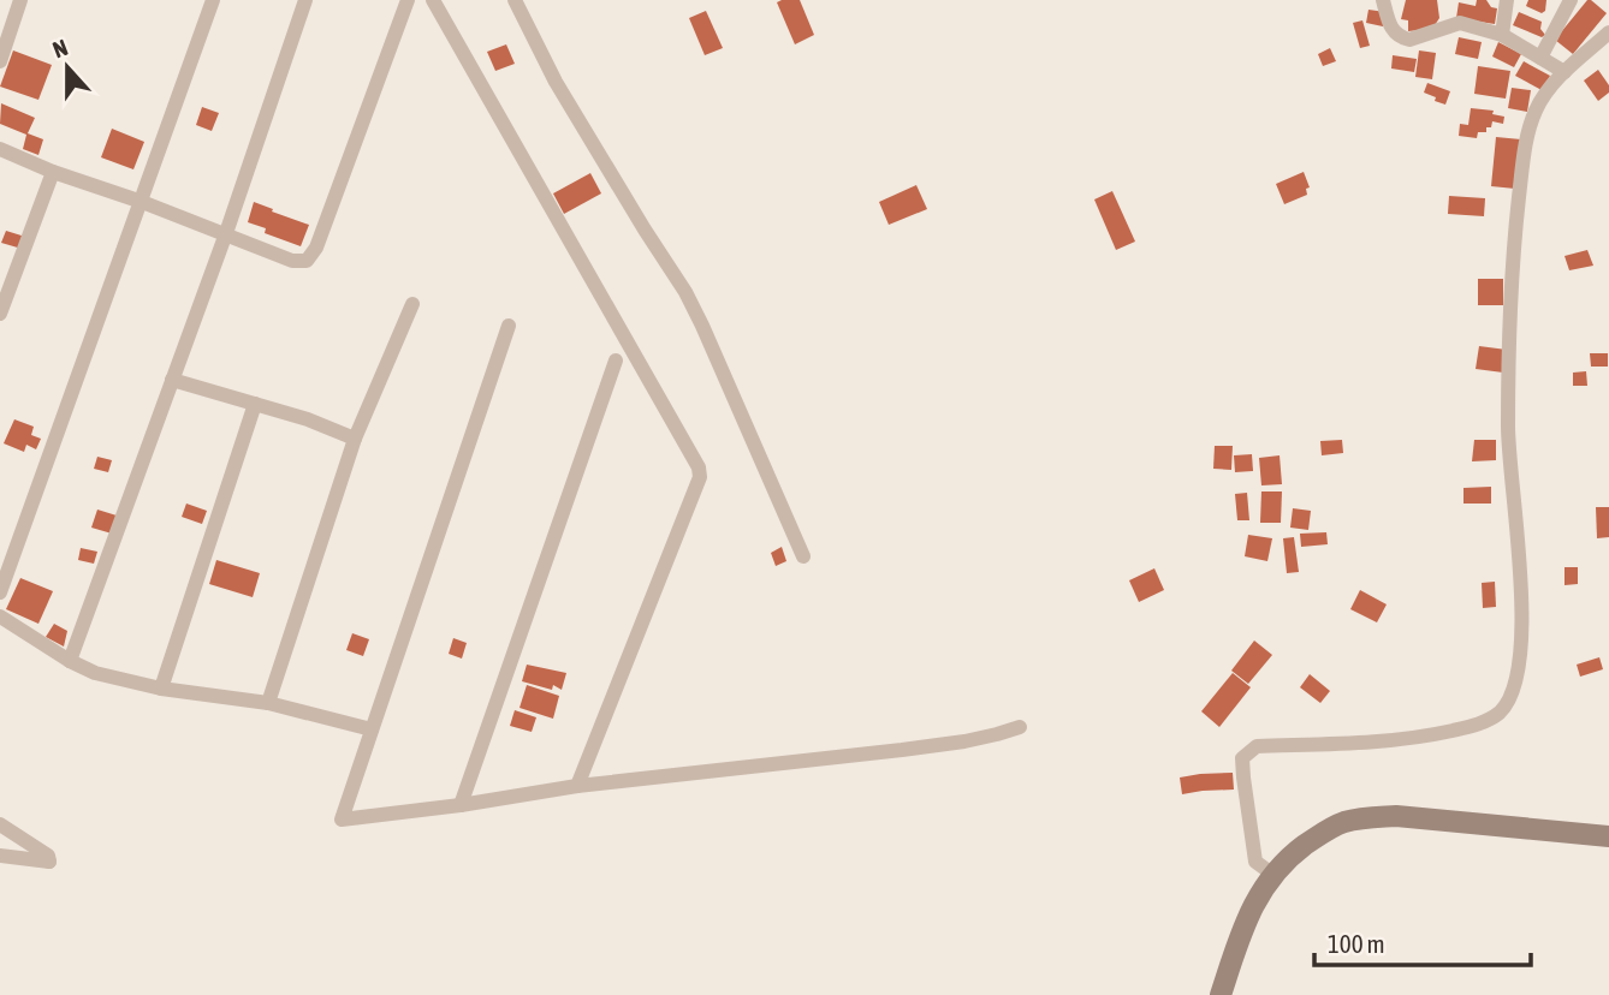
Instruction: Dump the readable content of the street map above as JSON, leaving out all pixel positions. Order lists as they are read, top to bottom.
{
  "scale_bar": "100 m",
  "north": "top"
}
